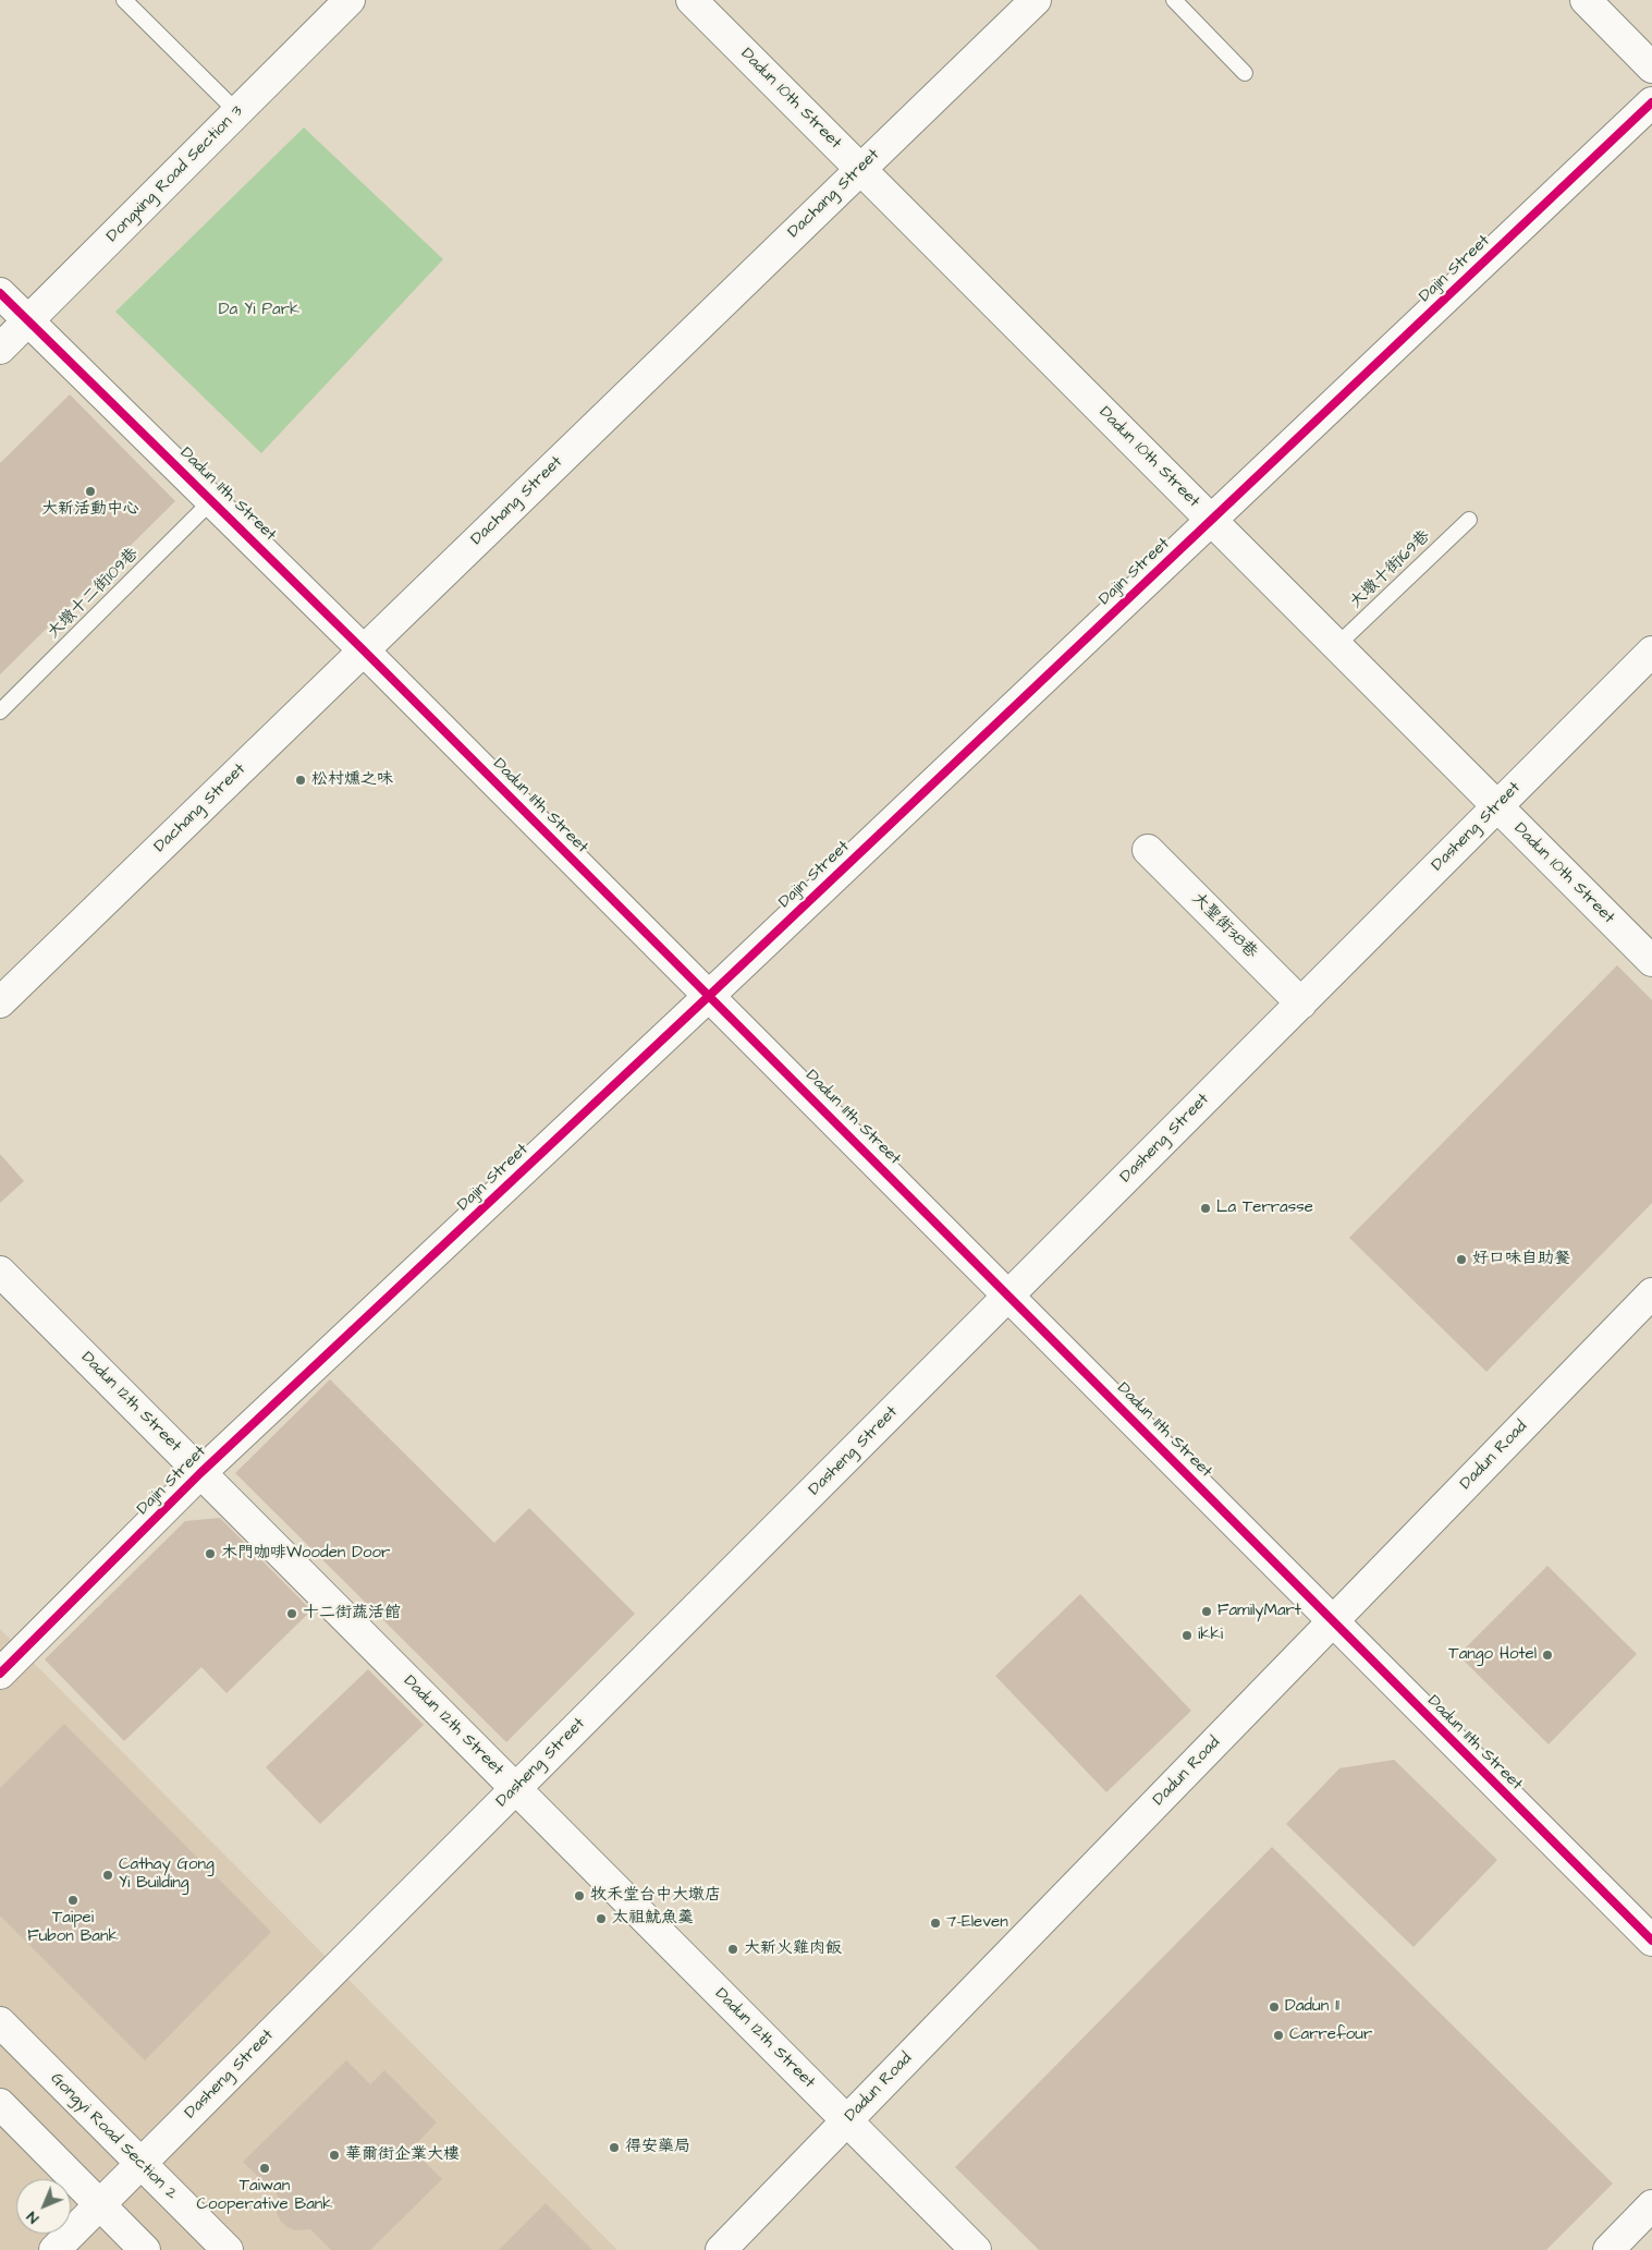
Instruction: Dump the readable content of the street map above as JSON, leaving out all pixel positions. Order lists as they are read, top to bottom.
{
  "streets": {
    "street": [
      "Dadun 10th Street",
      "Dongxing Road Section 3",
      "Dachang Street",
      "Dajin Street",
      "Dadun 11th Street",
      "Dasheng Street",
      "大聖街38巷",
      "Dadun 12th Street",
      "Dadun Road",
      "Gongyi Road Section 2"
    ],
    "lane": ["大墩十街169巷", "大墩十二街109巷"]
  },
  "crossings": [
    ["Dadun 10th Street", "Dachang Street"],
    ["Dadun 10th Street", "Dajin Street"],
    ["Dadun 10th Street", "大墩十街169巷"],
    ["Dadun 10th Street", "Dasheng Street"],
    ["Dongxing Road Section 3", "Dadun 11th Street"],
    ["Dachang Street", "Dadun 11th Street"],
    ["Dajin Street", "Dadun 11th Street"],
    ["Dajin Street", "Dadun 12th Street"],
    ["Dadun 11th Street", "大墩十二街109巷"],
    ["Dadun 11th Street", "Dasheng Street"],
    ["Dadun 11th Street", "Dadun Road"],
    ["Dasheng Street", "大聖街38巷"],
    ["Dasheng Street", "Dadun 12th Street"],
    ["Dasheng Street", "Gongyi Road Section 2"],
    ["Dadun 12th Street", "Dadun Road"]
  ],
  "parks": ["Da Yi Park"],
  "places": [
    "大新活動中心",
    "松村燻之味",
    "La Terrasse",
    "好口味自助餐",
    "木門咖啡Wooden Door",
    "FamilyMart",
    "十二街蔬活館",
    "ikki",
    "Tango Hotel",
    "Cathay Gong Yi Building",
    "牧禾堂台中大墩店",
    "Taipei Fubon Bank",
    "太祖魷魚羹",
    "7-Eleven",
    "大新火雞肉飯",
    "Dadun 11",
    "Carrefour",
    "得安藥局",
    "華爾街企業大樓",
    "Taiwan Cooperative Bank"
  ],
  "north": "bottom left"
}
